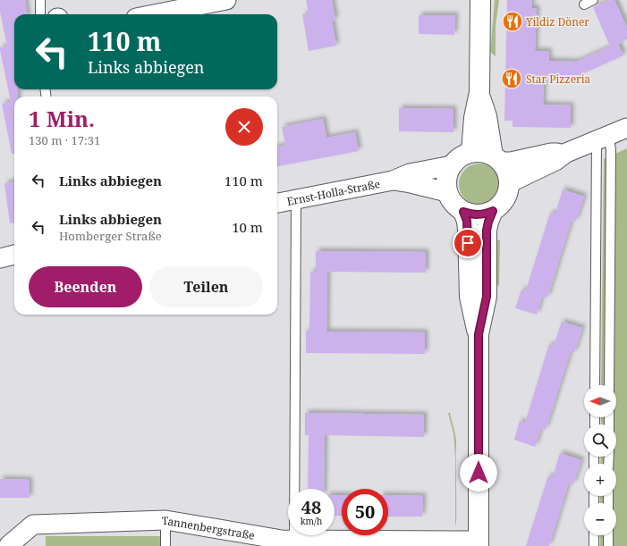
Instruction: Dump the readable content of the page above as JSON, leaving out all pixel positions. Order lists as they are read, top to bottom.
{
  "streets": {
    "street": ["Ernst-Holla-Straße", "Tannenbergstraße"]
  },
  "places": {
    "restaurant": ["Yildiz Döner", "Star Pizzeria"]
  },
  "north": "left",
  "page": {
    "turn": ["110 m", "Links abbiegen"],
    "heading": ["1 Min.", "130 m · 17:31"],
    "list": [
      {
        "name": "Links abbiegen",
        "value": "110 m"
      },
      {
        "name": "Links abbiegen",
        "note": "Homberger Straße",
        "value": "10 m"
      }
    ],
    "buttons": ["Beenden", "Teilen"],
    "map_buttons": ["+", "−"],
    "speed": "48 km/h",
    "limit": "50"
  }
}
